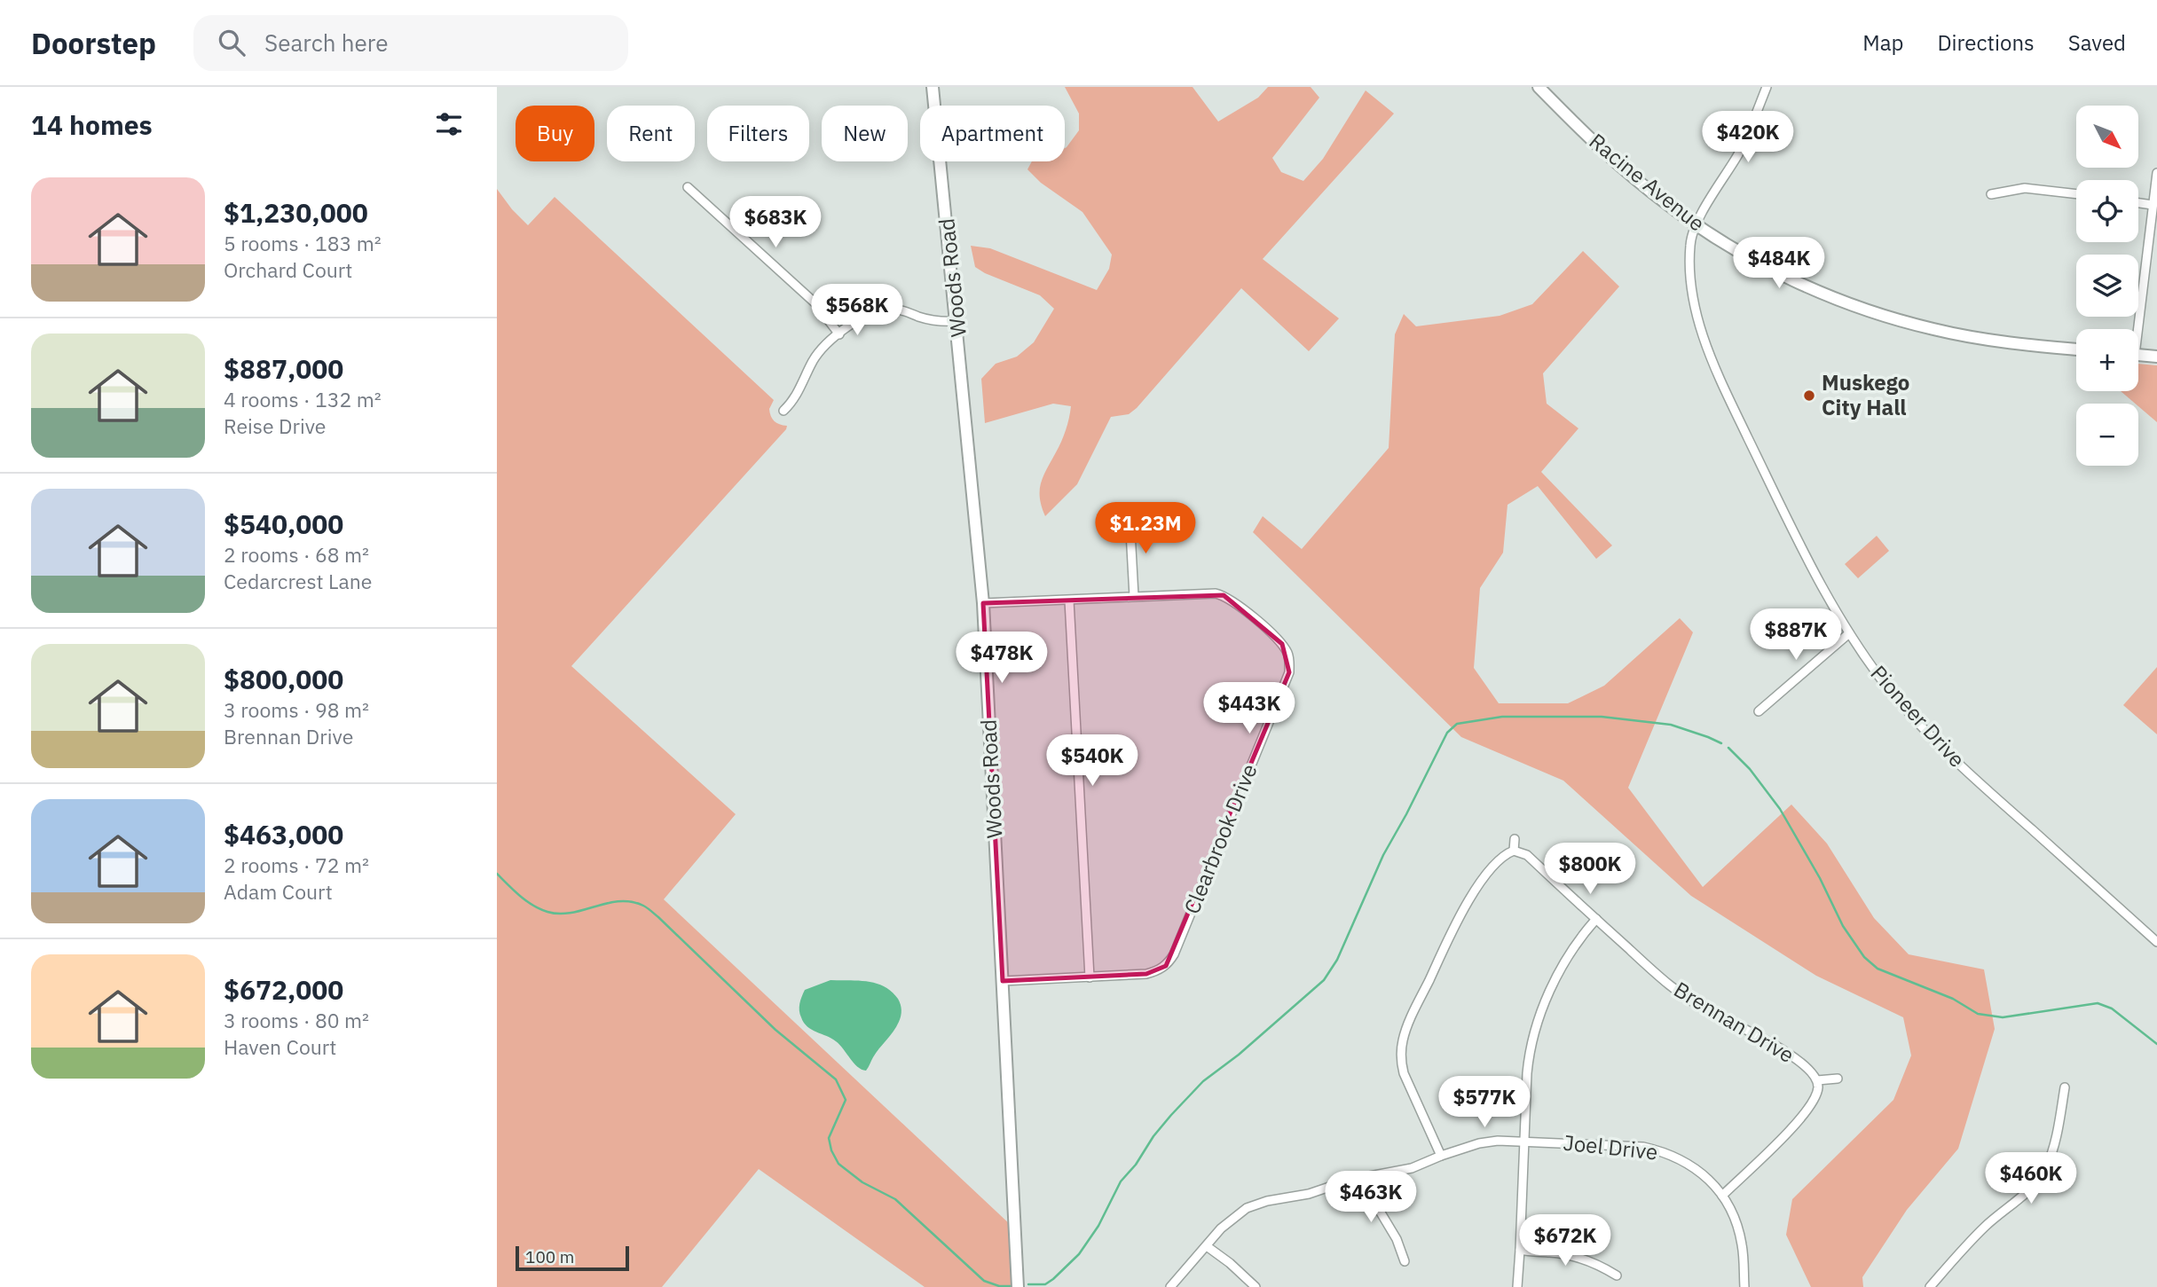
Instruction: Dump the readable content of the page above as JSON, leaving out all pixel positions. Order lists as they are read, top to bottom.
{
  "streets": {
    "street": [
      "Racine Avenue",
      "Woods Road",
      "Pioneer Drive",
      "Clearbrook Drive",
      "Brennan Drive",
      "Joel Drive"
    ]
  },
  "crossings": [
    ["Racine Avenue", "Pioneer Drive"],
    ["Woods Road", "Clearbrook Drive"]
  ],
  "places": ["Muskego City Hall"],
  "scale_bar": "100 m",
  "north": "bottom right",
  "page": {
    "header": "Doorstep",
    "search": "Search here",
    "nav": ["Map", "Directions", "Saved"],
    "heading": "14 homes",
    "map_buttons": ["+", "−"],
    "chip": [
      "Buy",
      "Rent",
      "Filters",
      "New",
      "Apartment"
    ],
    "price": [
      "$420K",
      "$683K",
      "$484K",
      "$568K",
      "$1.23M",
      "$887K",
      "$478K",
      "$443K",
      "$540K",
      "$800K",
      "$577K",
      "$460K",
      "$463K",
      "$672K"
    ],
    "list": [
      {
        "name": "$1,230,000",
        "note": "5 rooms · 183 m² · Orchard Court"
      },
      {
        "name": "$887,000",
        "note": "4 rooms · 132 m² · Reise Drive"
      },
      {
        "name": "$540,000",
        "note": "2 rooms · 68 m² · Cedarcrest Lane"
      },
      {
        "name": "$800,000",
        "note": "3 rooms · 98 m² · Brennan Drive"
      },
      {
        "name": "$463,000",
        "note": "2 rooms · 72 m² · Adam Court"
      },
      {
        "name": "$672,000",
        "note": "3 rooms · 80 m² · Haven Court"
      }
    ],
    "scale": "100 m"
  }
}
